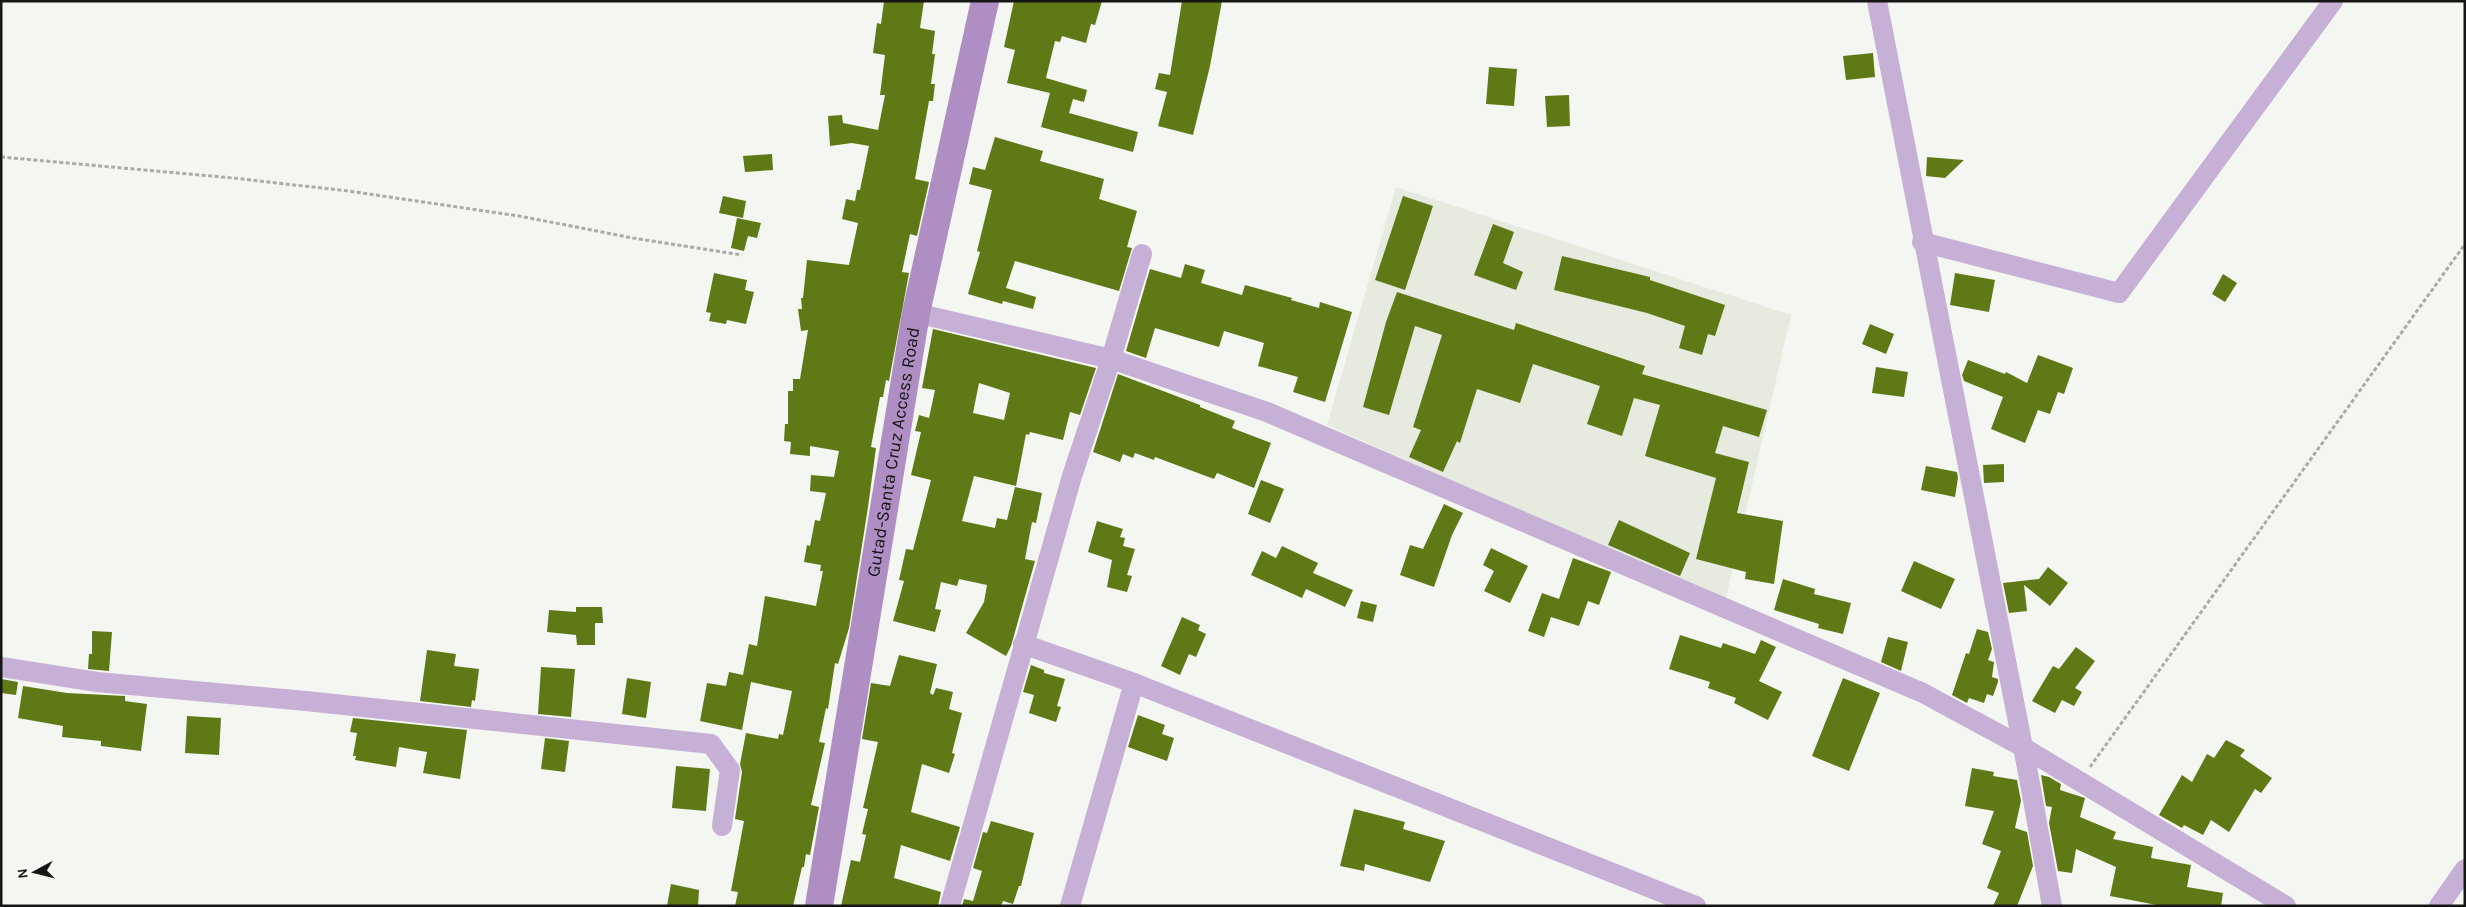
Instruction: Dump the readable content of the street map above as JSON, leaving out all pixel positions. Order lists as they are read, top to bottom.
{
  "streets": {
    "main road": ["Gutad-Santa Cruz Access Road"]
  },
  "north": "left"
}
